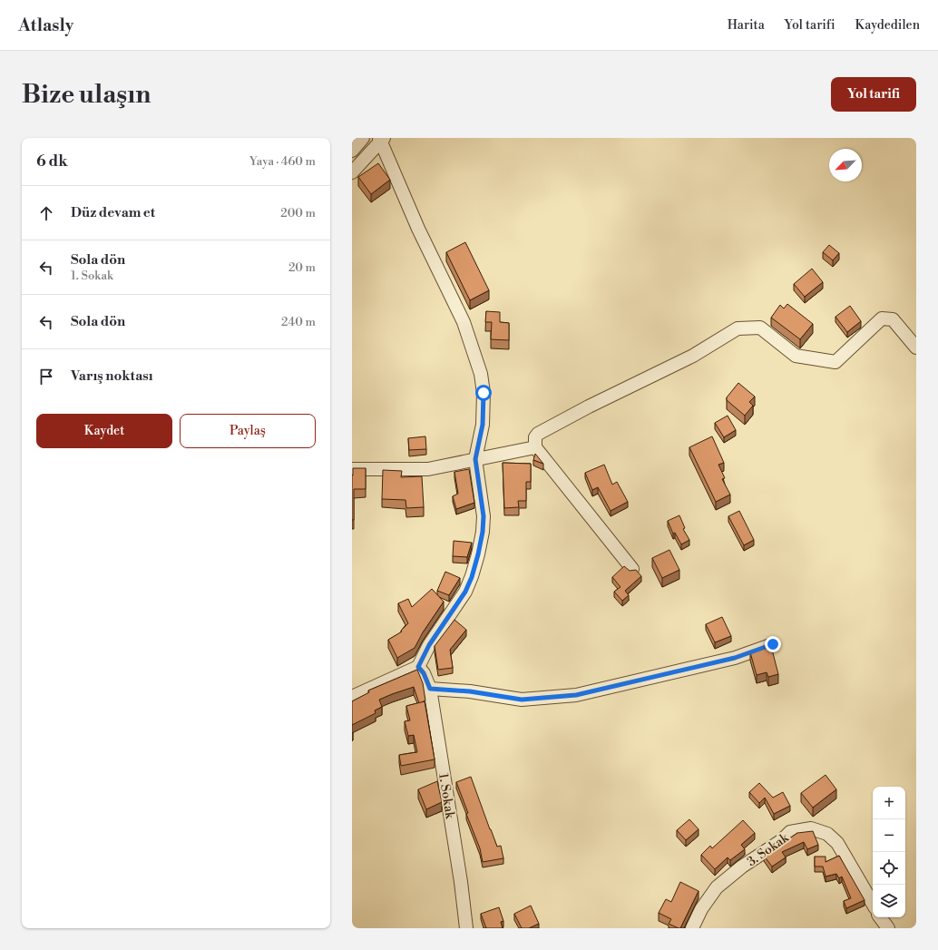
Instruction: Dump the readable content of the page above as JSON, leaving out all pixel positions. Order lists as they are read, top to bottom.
{
  "streets": {
    "street": ["1. Sokak", "3. Sokak"]
  },
  "north": "bottom left",
  "page": {
    "header": "Atlasly",
    "nav": ["Harita", "Yol tarifi", "Kaydedilen"],
    "buttons": [
      "Yol tarifi",
      ["Kaydet", "Paylaş"]
    ],
    "title": "Bize ulaşın",
    "heading": ["6 dk", "Yaya · 460 m"],
    "list": [
      ["Düz devam et", "200 m"],
      ["Sola dön", "1. Sokak", "20 m"],
      ["Sola dön", "240 m"],
      "Varış noktası"
    ],
    "map_buttons": ["+", "−"]
  }
}
